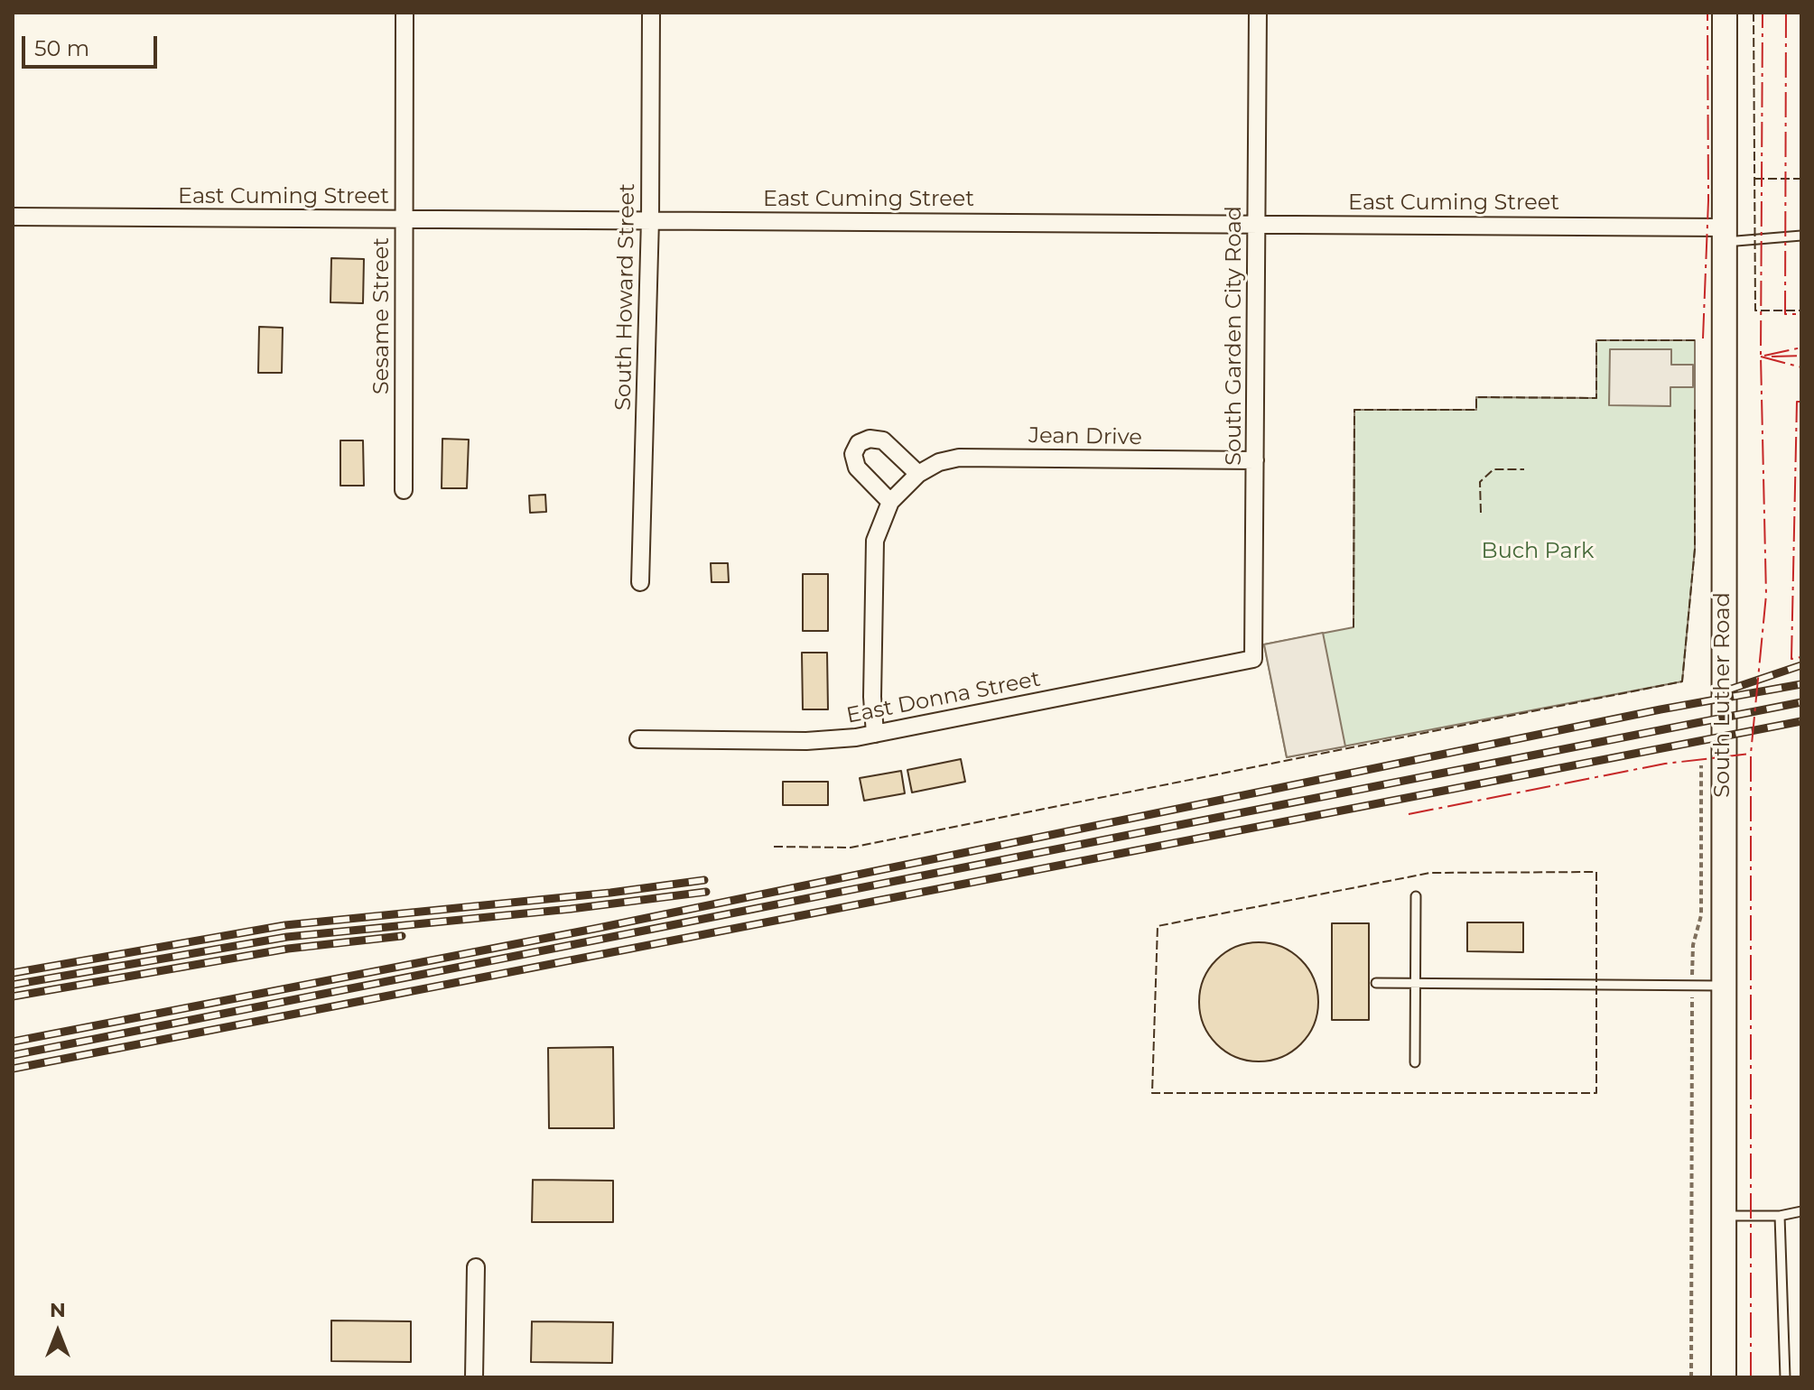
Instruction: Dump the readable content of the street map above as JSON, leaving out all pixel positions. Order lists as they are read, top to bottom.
{
  "streets": {
    "street": [
      "East Cuming Street",
      "South Howard Street",
      "Sesame Street",
      "South Garden City Road",
      "Jean Drive",
      "South Luther Road",
      "East Donna Street"
    ]
  },
  "crossings": [
    ["East Cuming Street", "South Howard Street"],
    ["East Cuming Street", "Sesame Street"],
    ["East Cuming Street", "South Garden City Road"],
    ["East Cuming Street", "South Luther Road"],
    ["South Garden City Road", "Jean Drive"],
    ["South Garden City Road", "East Donna Street"],
    ["Jean Drive", "East Donna Street"]
  ],
  "parks": ["Buch Park"],
  "scale_bar": "50 m",
  "north": "top"
}
